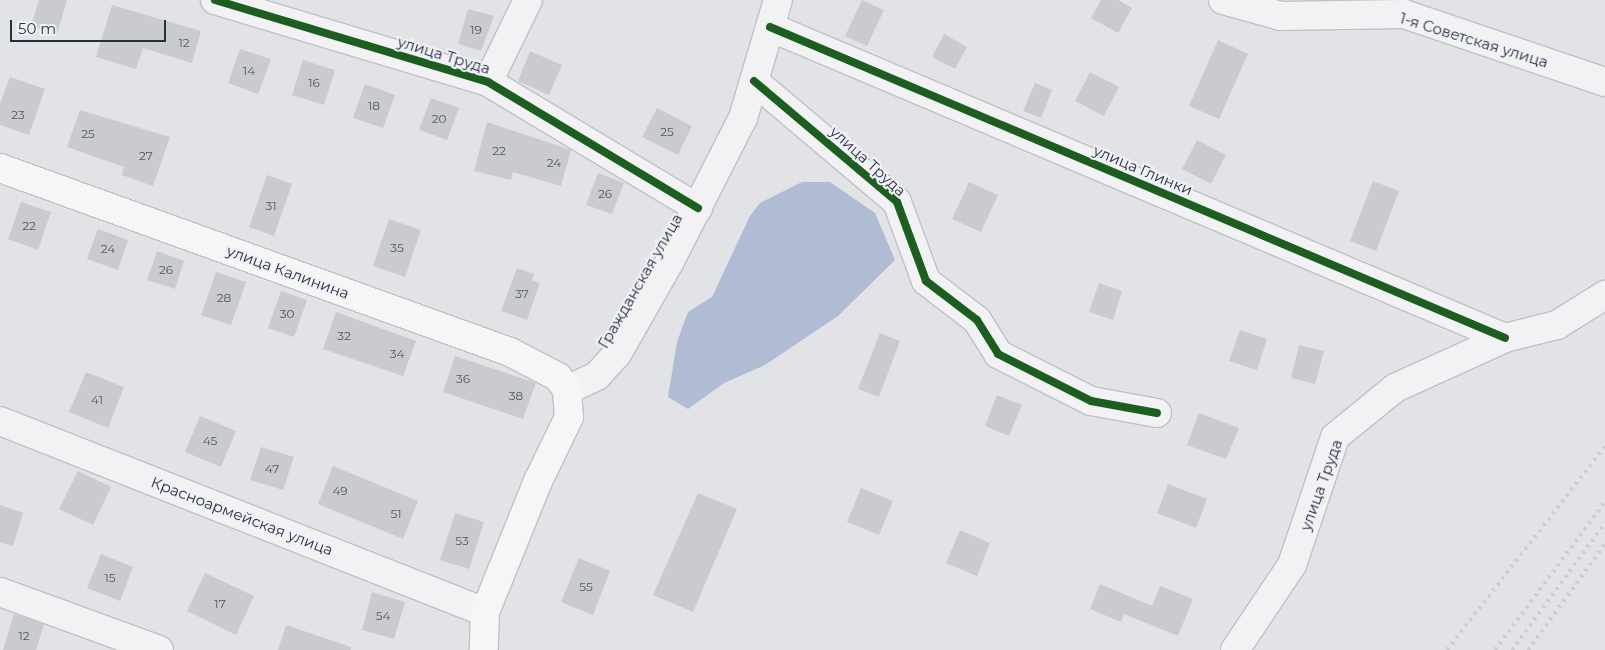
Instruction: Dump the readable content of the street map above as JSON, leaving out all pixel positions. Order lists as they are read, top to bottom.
{
  "streets": {
    "main road": ["улица Калинина"],
    "street": [
      "1-я Советская улица",
      "улица Труда",
      "улица Глинки",
      "Гражданская улица",
      "Красноармейская улица"
    ]
  },
  "crossings": [
    ["улица Труда", "улица Глинки"],
    ["улица Труда", "Гражданская улица"],
    ["улица Глинки", "Гражданская улица"],
    ["улица Калинина", "Гражданская улица"]
  ],
  "house_numbers": [
    "19",
    "12",
    "14",
    "16",
    "18",
    "23",
    "20",
    "25",
    "25",
    "22",
    "27",
    "24",
    "26",
    "31",
    "22",
    "35",
    "24",
    "26",
    "37",
    "28",
    "30",
    "32",
    "34",
    "36",
    "38",
    "41",
    "45",
    "47",
    "49",
    "51",
    "53",
    "15",
    "55",
    "17",
    "54",
    "12"
  ],
  "scale_bar": "50 m"
}
